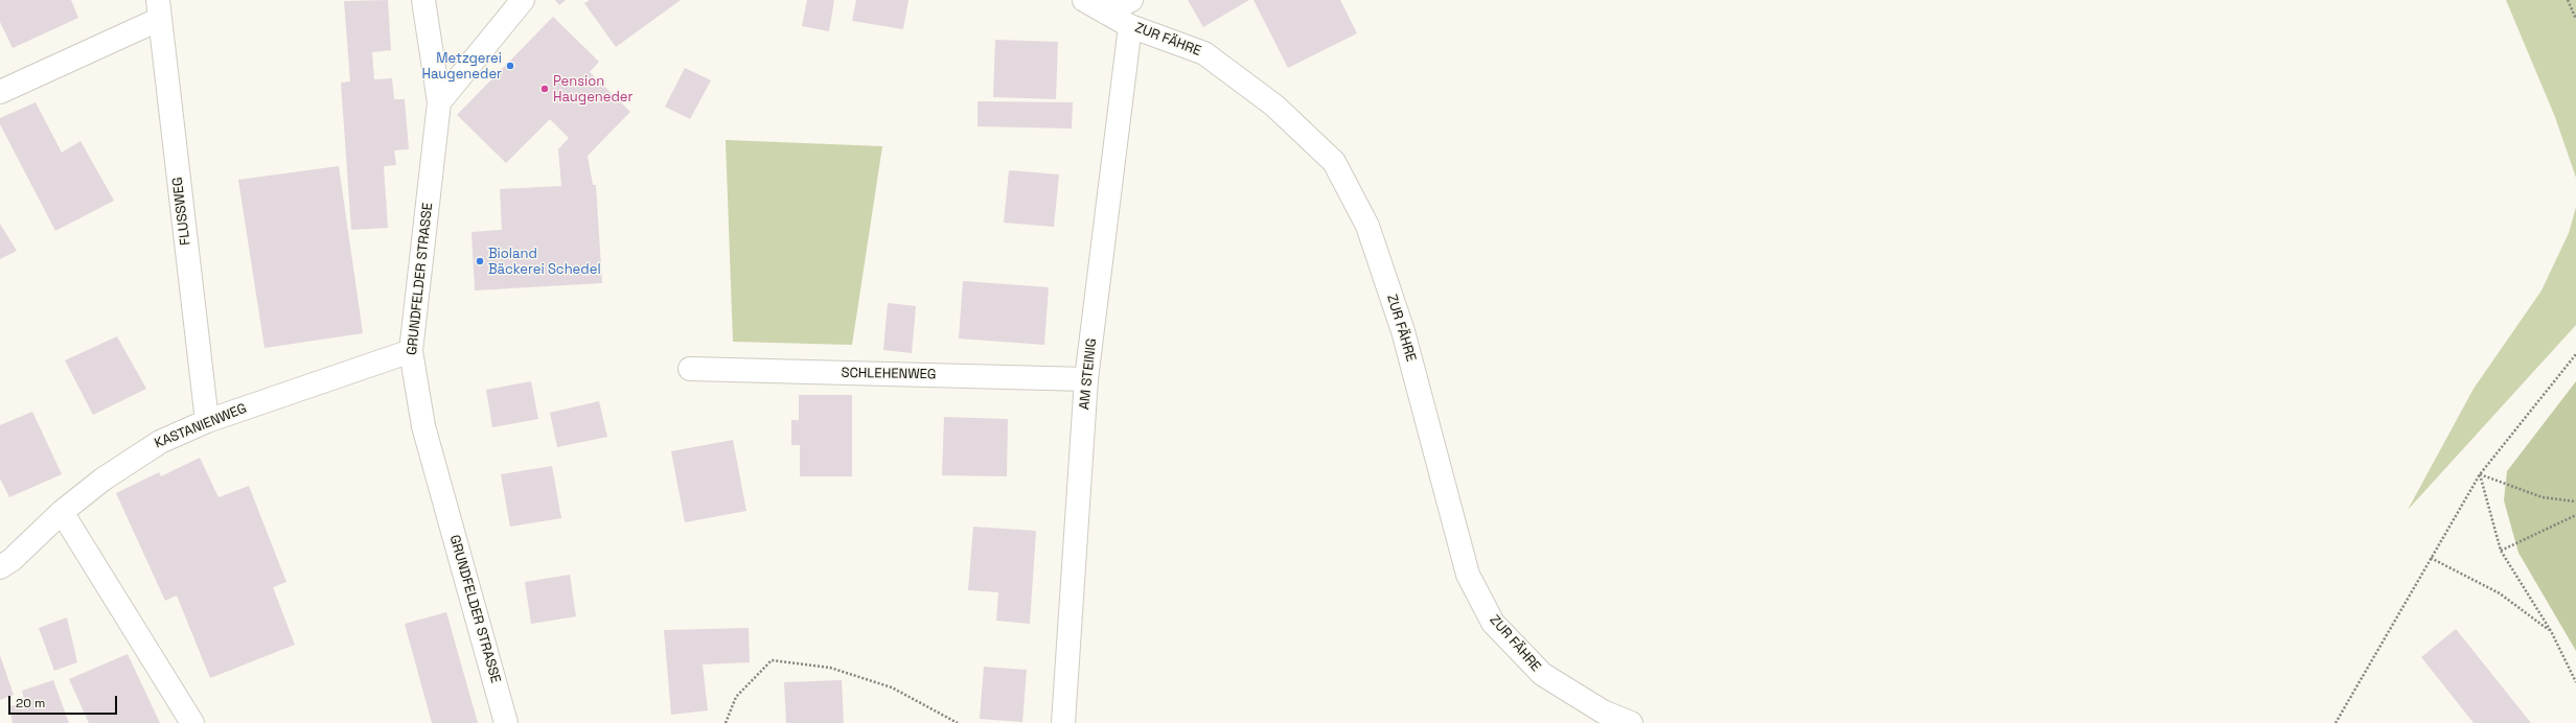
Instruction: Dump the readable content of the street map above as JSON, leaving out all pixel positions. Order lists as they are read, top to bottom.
{
  "streets": {
    "street": [
      "ZUR FÄHRE",
      "FLUSSWEG",
      "GRUNDFELDER STRASSE",
      "SCHLEHENWEG",
      "AM STEINIG",
      "KASTANIENWEG"
    ]
  },
  "crossings": [
    ["ZUR FÄHRE", "AM STEINIG"],
    ["FLUSSWEG", "KASTANIENWEG"],
    ["GRUNDFELDER STRASSE", "KASTANIENWEG"],
    ["SCHLEHENWEG", "AM STEINIG"]
  ],
  "places": ["Metzgerei Haugeneder", "Pension Haugeneder", "Bioland Bäckerei Schedel"],
  "scale_bar": "20 m"
}
